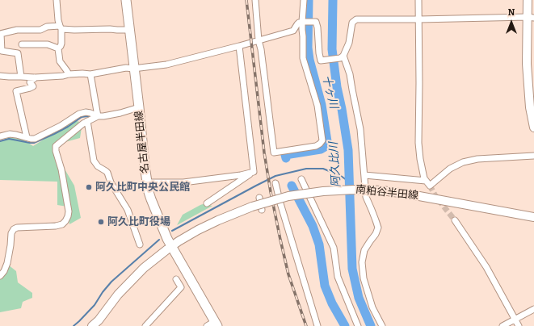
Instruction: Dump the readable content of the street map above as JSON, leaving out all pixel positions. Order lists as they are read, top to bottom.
{
  "streets": {
    "main road": ["名古屋半田線", "南粕谷半田線"]
  },
  "crossings": [
    ["名古屋半田線", "南粕谷半田線"]
  ],
  "water": ["十ヶ川", "阿久比川"],
  "places": ["阿久比町中央公民館", "阿久比町役場"],
  "north": "top"
}
